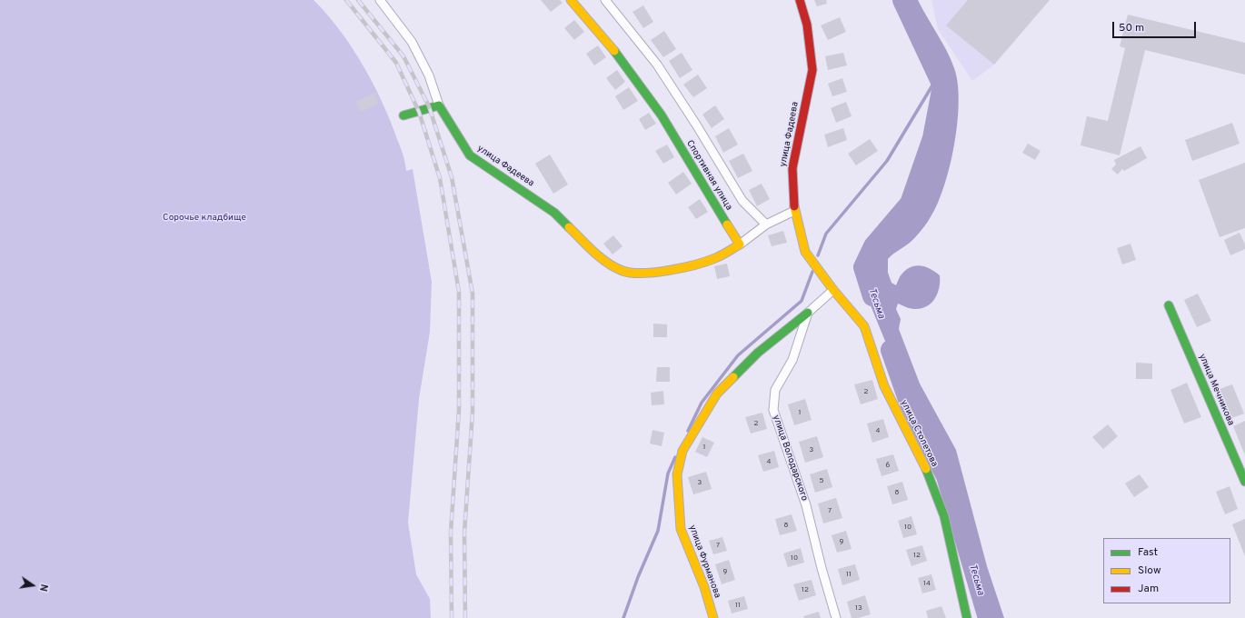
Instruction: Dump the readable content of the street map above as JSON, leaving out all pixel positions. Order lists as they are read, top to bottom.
{
  "streets": {
    "street": [
      "улица Фадеева",
      "Спортивная улица",
      "улица Мечникова",
      "улица Столетова",
      "улица Володарского",
      "улица Фурманова"
    ]
  },
  "crossings": [
    ["улица Фадеева", "Спортивная улица"],
    ["улица Фадеева", "улица Столетова"],
    ["улица Фадеева", "улица Володарского"],
    ["улица Столетова", "улица Володарского"],
    ["улица Володарского", "улица Фурманова"]
  ],
  "water": ["Тесьма"],
  "parks": ["Сорочье кладбище"],
  "house_numbers": [
    "2",
    "1",
    "2",
    "4",
    "1",
    "3",
    "4",
    "6",
    "5",
    "3",
    "8",
    "7",
    "8",
    "10",
    "9",
    "7",
    "12",
    "10",
    "9",
    "11",
    "14",
    "12",
    "11",
    "13"
  ],
  "legend": ["Fast", "Slow", "Jam"],
  "scale_bar": "50 m",
  "north": "right"
}
